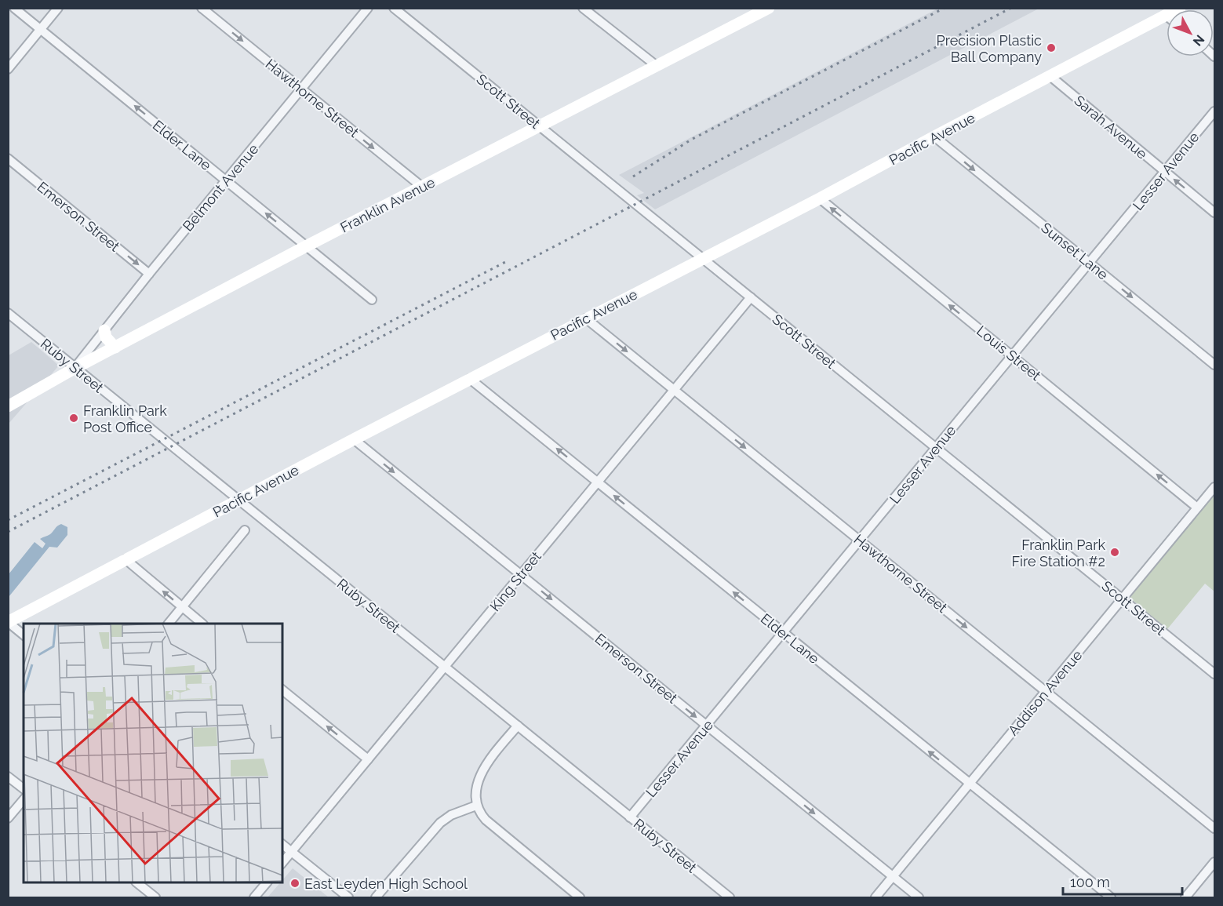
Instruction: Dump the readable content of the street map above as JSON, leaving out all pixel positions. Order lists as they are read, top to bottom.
{
  "streets": {
    "street": [
      "Hawthorne Street",
      "Scott Street",
      "Sarah Avenue",
      "Pacific Avenue",
      "Elder Lane",
      "Lesser Avenue",
      "Belmont Avenue",
      "Franklin Avenue",
      "Emerson Street",
      "Sunset Lane",
      "Louis Street",
      "Ruby Street",
      "King Street",
      "Addison Avenue"
    ]
  },
  "crossings": [
    ["Hawthorne Street", "Pacific Avenue"],
    ["Hawthorne Street", "Lesser Avenue"],
    ["Hawthorne Street", "Belmont Avenue"],
    ["Hawthorne Street", "Franklin Avenue"],
    ["Hawthorne Street", "King Street"],
    ["Hawthorne Street", "Addison Avenue"],
    ["Scott Street", "Pacific Avenue"],
    ["Scott Street", "Lesser Avenue"],
    ["Scott Street", "Franklin Avenue"],
    ["Scott Street", "King Street"],
    ["Scott Street", "Addison Avenue"],
    ["Sarah Avenue", "Pacific Avenue"],
    ["Sarah Avenue", "Lesser Avenue"],
    ["Pacific Avenue", "Elder Lane"],
    ["Pacific Avenue", "Emerson Street"],
    ["Pacific Avenue", "Sunset Lane"],
    ["Pacific Avenue", "Louis Street"],
    ["Pacific Avenue", "Ruby Street"],
    ["Elder Lane", "Lesser Avenue"],
    ["Elder Lane", "Belmont Avenue"],
    ["Elder Lane", "Franklin Avenue"],
    ["Elder Lane", "King Street"],
    ["Elder Lane", "Addison Avenue"],
    ["Lesser Avenue", "Emerson Street"],
    ["Lesser Avenue", "Sunset Lane"],
    ["Lesser Avenue", "Louis Street"],
    ["Lesser Avenue", "Ruby Street"],
    ["Belmont Avenue", "Franklin Avenue"],
    ["Belmont Avenue", "Emerson Street"],
    ["Belmont Avenue", "Ruby Street"],
    ["Franklin Avenue", "Ruby Street"],
    ["Emerson Street", "King Street"],
    ["Emerson Street", "Addison Avenue"],
    ["Louis Street", "Addison Avenue"],
    ["Ruby Street", "King Street"]
  ],
  "one_way": [
    "Hawthorne Street",
    "Elder Lane",
    "Emerson Street",
    "Sunset Lane",
    "Louis Street"
  ],
  "places": [
    "Precision Plastic Ball Company",
    "Franklin Park Post Office",
    "Franklin Park Fire Station #2",
    "East Leyden High School"
  ],
  "scale_bar": "100 m",
  "north": "bottom right"
}
